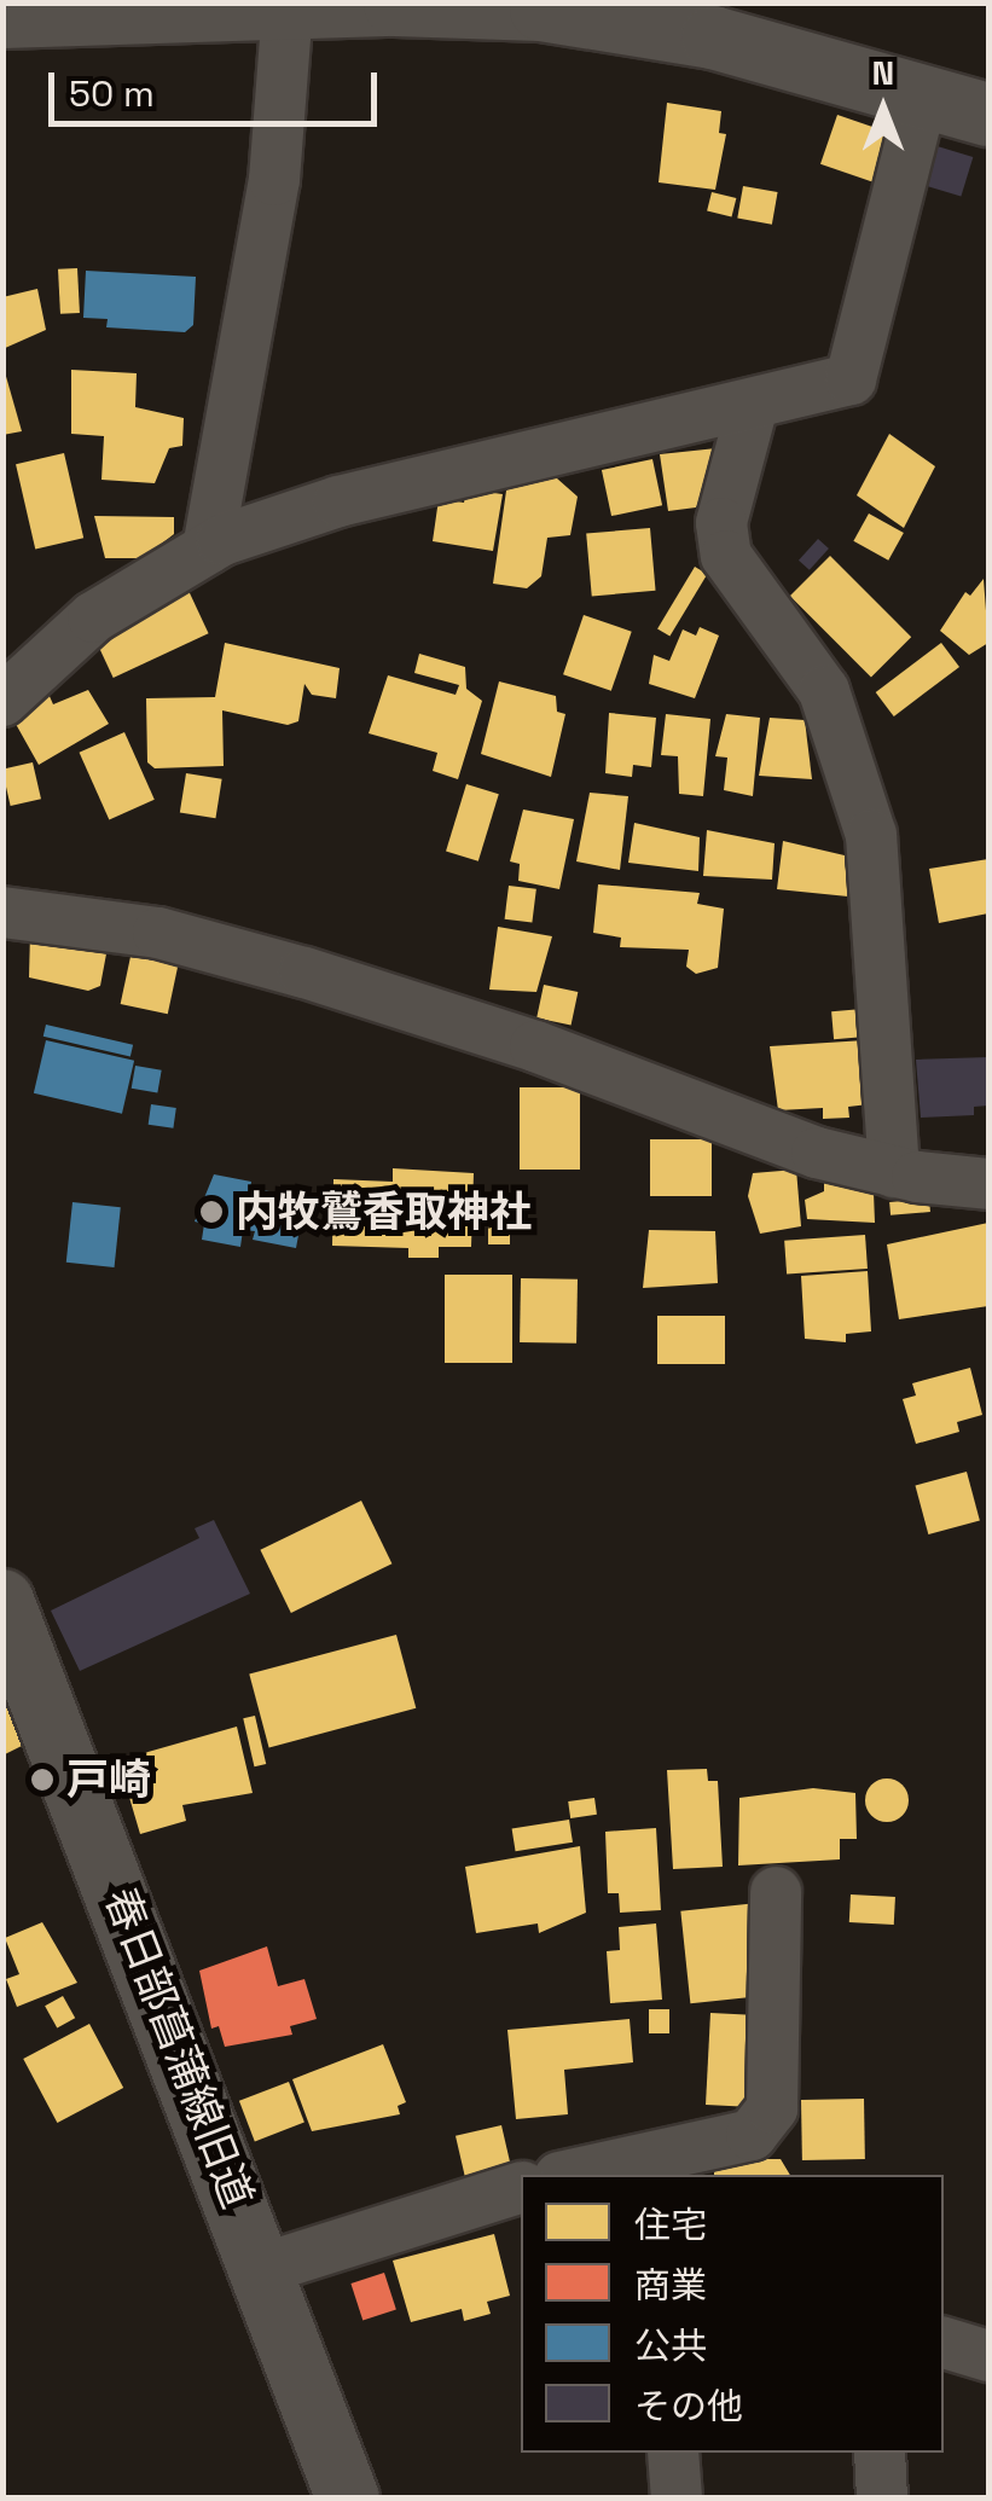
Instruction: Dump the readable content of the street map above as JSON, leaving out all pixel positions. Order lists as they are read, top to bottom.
{
  "streets": {
    "street": ["春日部菖蒲線旧道"]
  },
  "places": ["内牧鷲香取神社", "戸崎"],
  "legend": [
    "住宅",
    "商業",
    "公共",
    "その他"
  ],
  "scale_bar": "50 m",
  "north": "top"
}
